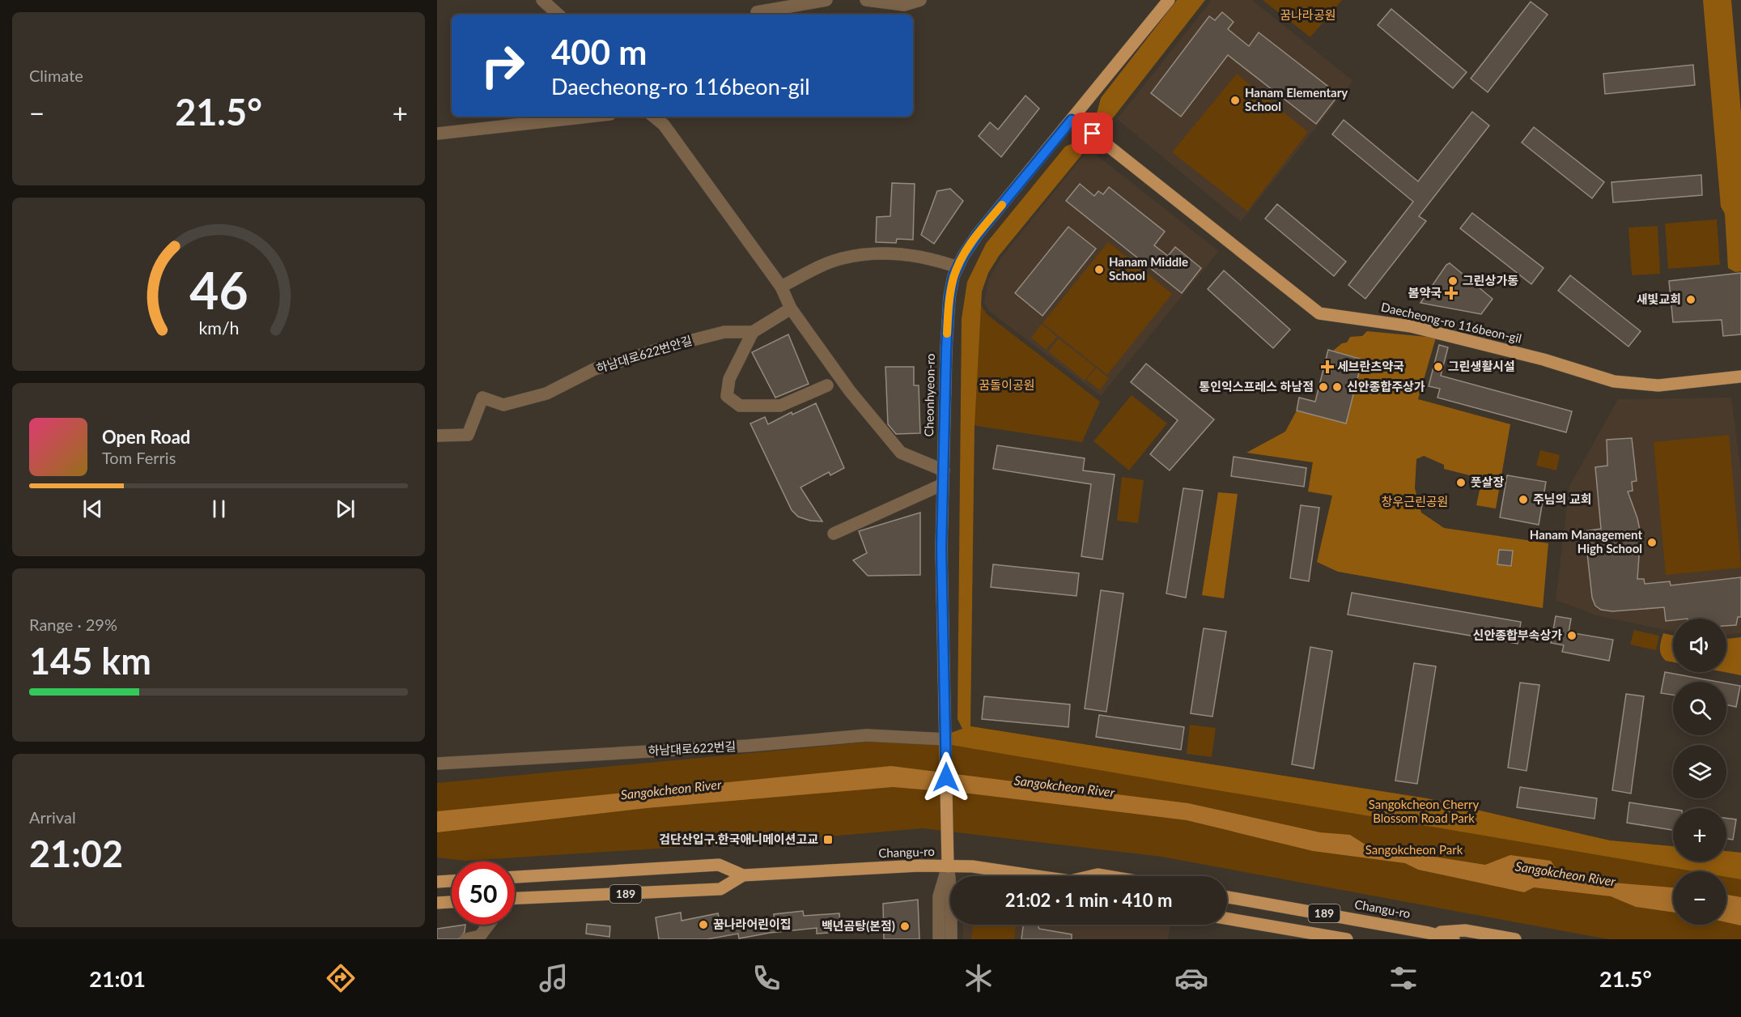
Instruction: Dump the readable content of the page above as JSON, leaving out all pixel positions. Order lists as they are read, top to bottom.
{
  "streets": {
    "main road": [
      "Daecheong-ro 116beon-gil",
      "Cheonhyeon-ro",
      "Changu-ro",
      "189"
    ],
    "street": ["하남대로622번안길", "하남대로622번길"]
  },
  "crossings": [
    ["Daecheong-ro 116beon-gil", "Cheonhyeon-ro"],
    ["Cheonhyeon-ro", "하남대로622번길"],
    ["Cheonhyeon-ro", "Changu-ro"]
  ],
  "water": ["Sangokcheon River"],
  "parks": [
    "꿈나라공원",
    "꿈돌이공원",
    "창우근린공원",
    "Sangokcheon Cherry Blossom Road Park",
    "Sangokcheon Park"
  ],
  "places": {
    "other": [
      "Hanam Elementary School",
      "Hanam Middle School",
      "그린상가동",
      "새빛교회",
      "그린생활시설",
      "통인익스프레스 하남점",
      "신안종합주상가",
      "풋살장",
      "주님의 교회",
      "Hanam Management High School",
      "신안종합부속상가",
      "꿈나라어린이집",
      "백년곰탕(본점)"
    ],
    "health": ["봄약국", "세브란츠약국"],
    "transit": ["검단산입구.한국애니메이션고교"]
  },
  "page": {
    "tile": [
      "Climate",
      ["Range · 29%", "145 km"],
      ["Arrival", "21:02"]
    ],
    "turn": ["400 m", "Daecheong-ro 116beon-gil"],
    "heat": ["−", "21.5°", "+"],
    "song": ["Open Road", "Tom Ferris"],
    "map_buttons": ["+", "−"],
    "limit": "50",
    "trip": "21:02 · 1 min · 410 m",
    "tabs": ["21:01", "21.5°"],
    "gauge": ["46", "km/h"]
  }
}
